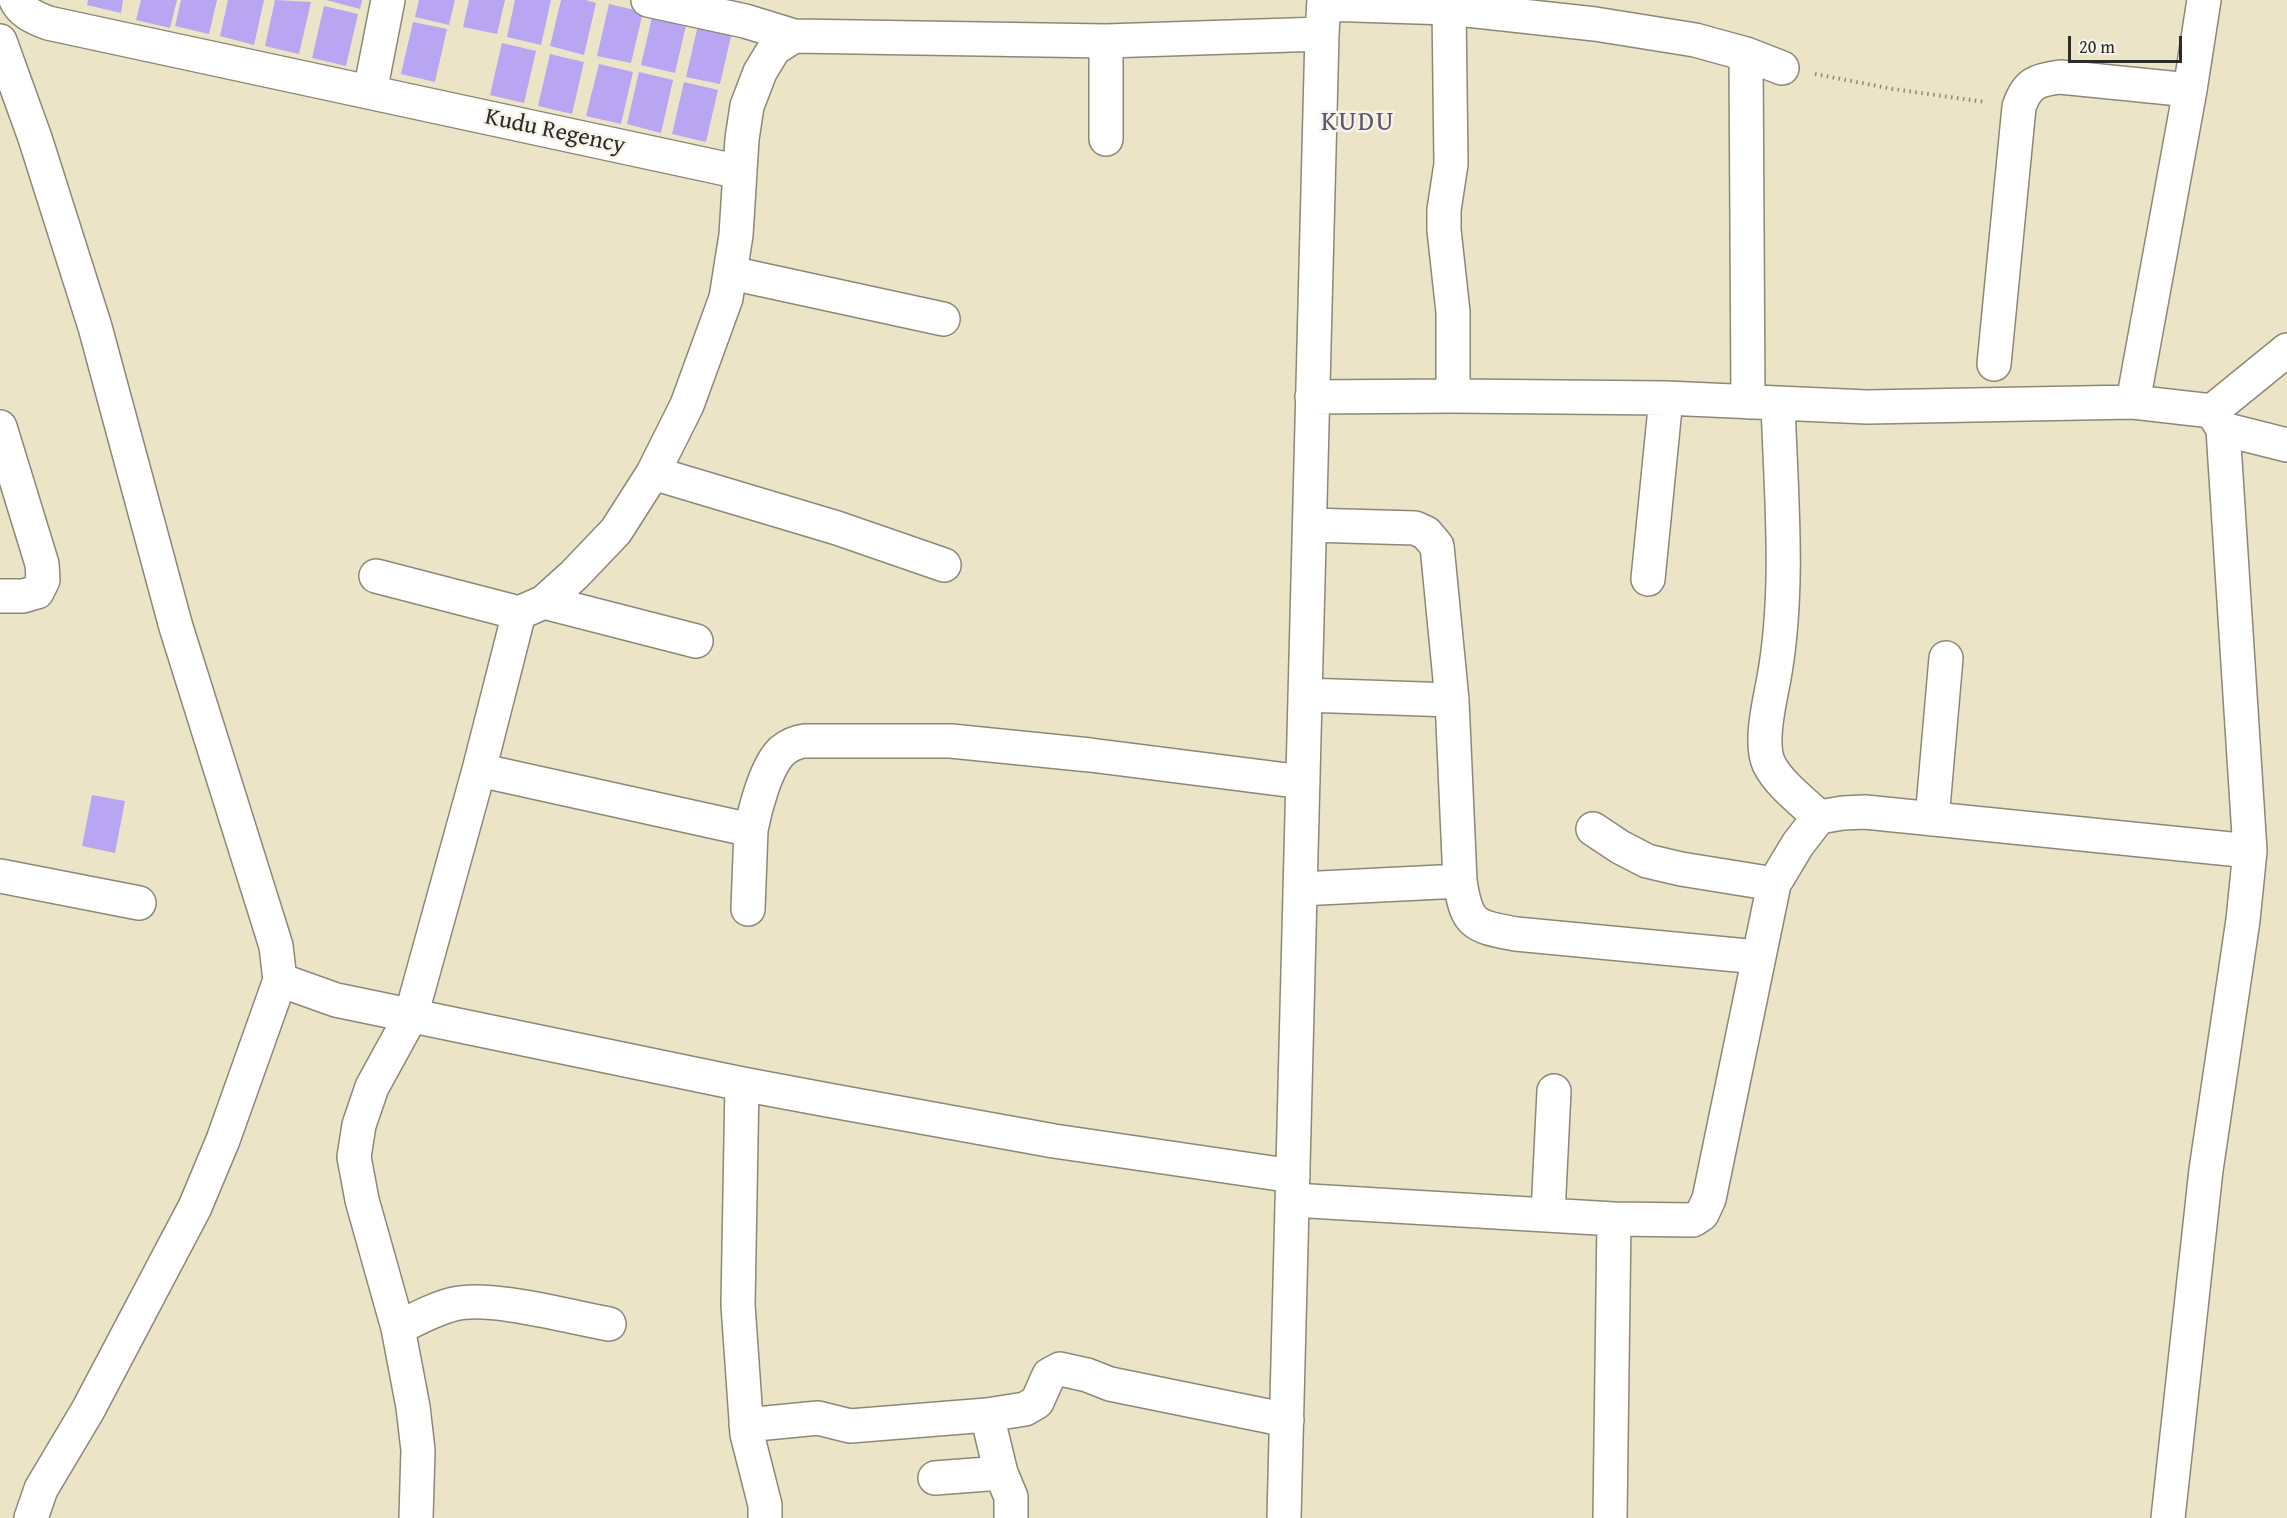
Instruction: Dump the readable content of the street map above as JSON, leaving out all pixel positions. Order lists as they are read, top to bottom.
{
  "streets": {
    "street": ["Kudu Regency"]
  },
  "districts": ["KUDU"],
  "scale_bar": "20 m"
}
